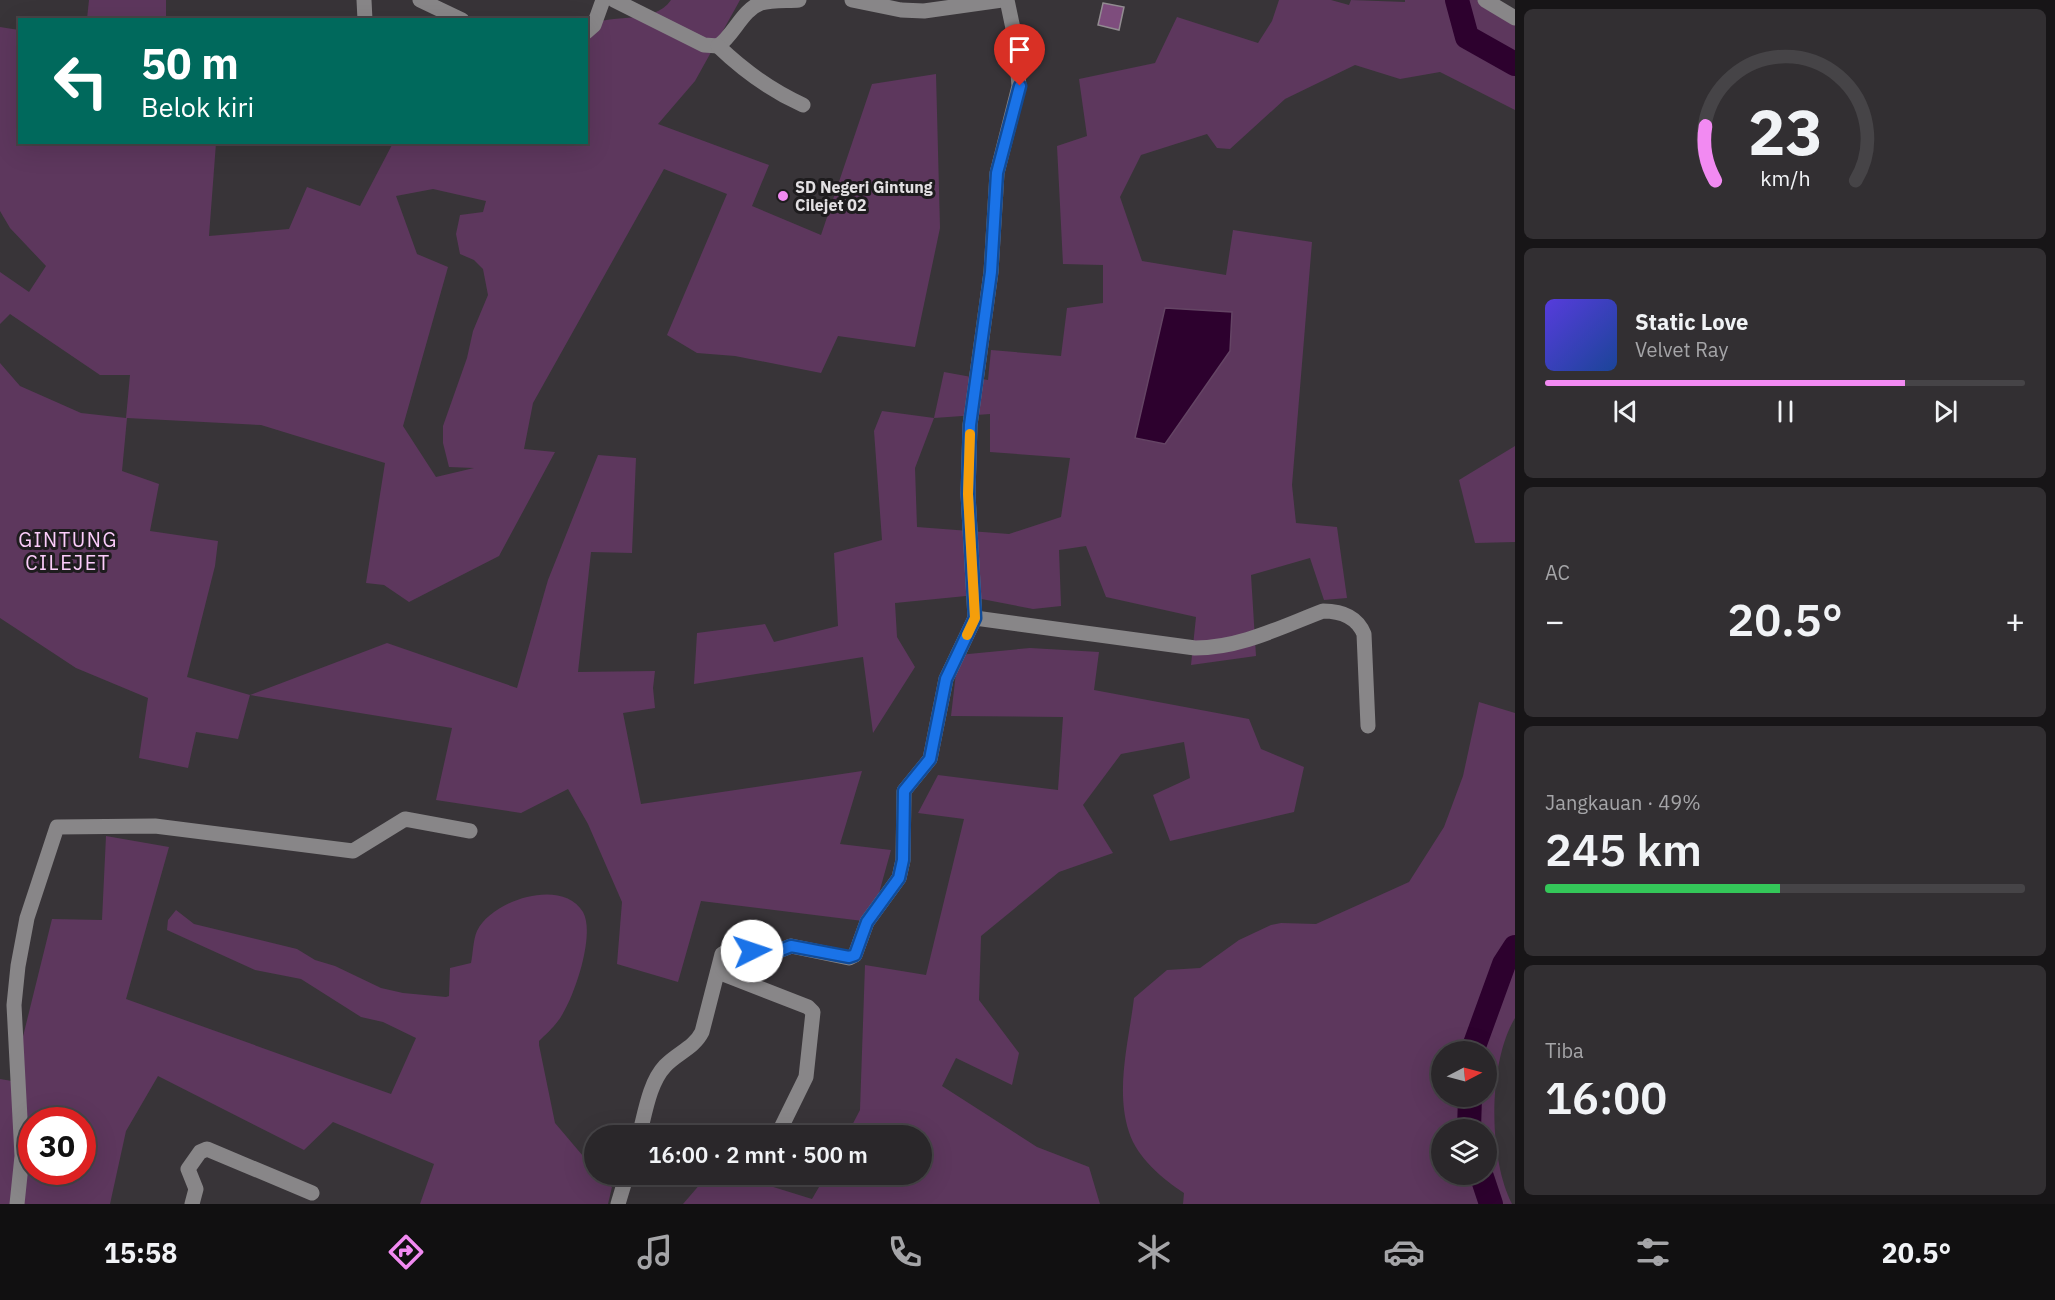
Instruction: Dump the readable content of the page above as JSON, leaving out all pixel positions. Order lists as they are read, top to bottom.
{
  "districts": ["GINTUNG CILEJET"],
  "places": ["SD Negeri Gintung Cilejet 02"],
  "north": "right",
  "page": {
    "turn": ["50 m", "Belok kiri"],
    "song": ["Static Love", "Velvet Ray"],
    "tile": [
      "AC",
      ["Jangkauan · 49%", "245 km"],
      ["Tiba", "16:00"]
    ],
    "heat": ["−", "20.5°", "+"],
    "limit": "30",
    "trip": "16:00 · 2 mnt · 500 m",
    "tabs": ["15:58", "20.5°"],
    "gauge": ["23", "km/h"]
  }
}
